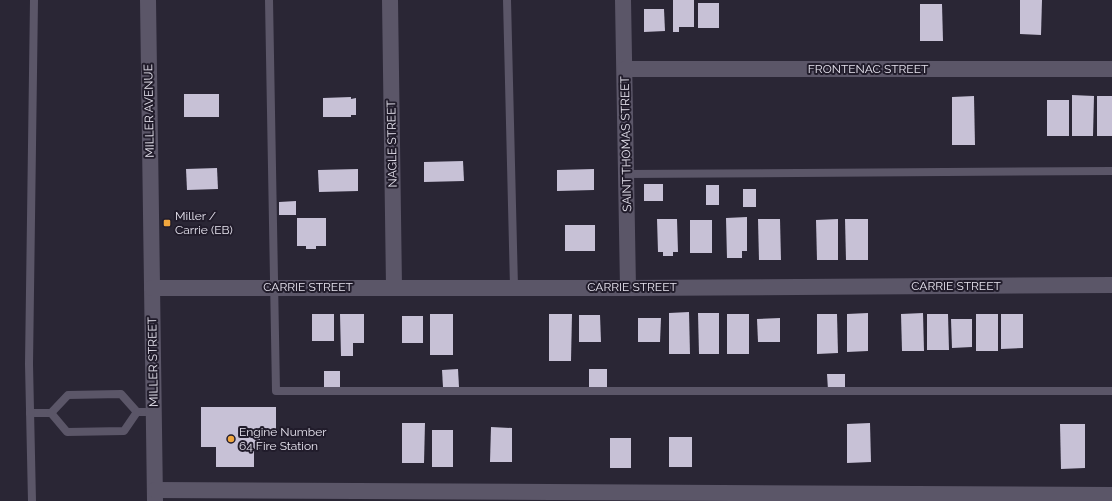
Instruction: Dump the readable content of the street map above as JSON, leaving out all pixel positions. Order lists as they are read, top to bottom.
{
  "streets": {
    "street": [
      "FRONTENAC STREET",
      "MILLER AVENUE",
      "NAGLE STREET",
      "SAINT THOMAS STREET",
      "CARRIE STREET",
      "MILLER STREET"
    ]
  },
  "crossings": [
    ["FRONTENAC STREET", "SAINT THOMAS STREET"],
    ["MILLER AVENUE", "MILLER STREET"],
    ["NAGLE STREET", "CARRIE STREET"],
    ["SAINT THOMAS STREET", "CARRIE STREET"],
    ["CARRIE STREET", "MILLER STREET"]
  ],
  "places": {
    "transit": ["Miller / Carrie (EB)"],
    "other": ["Engine Number 64 Fire Station"]
  }
}
